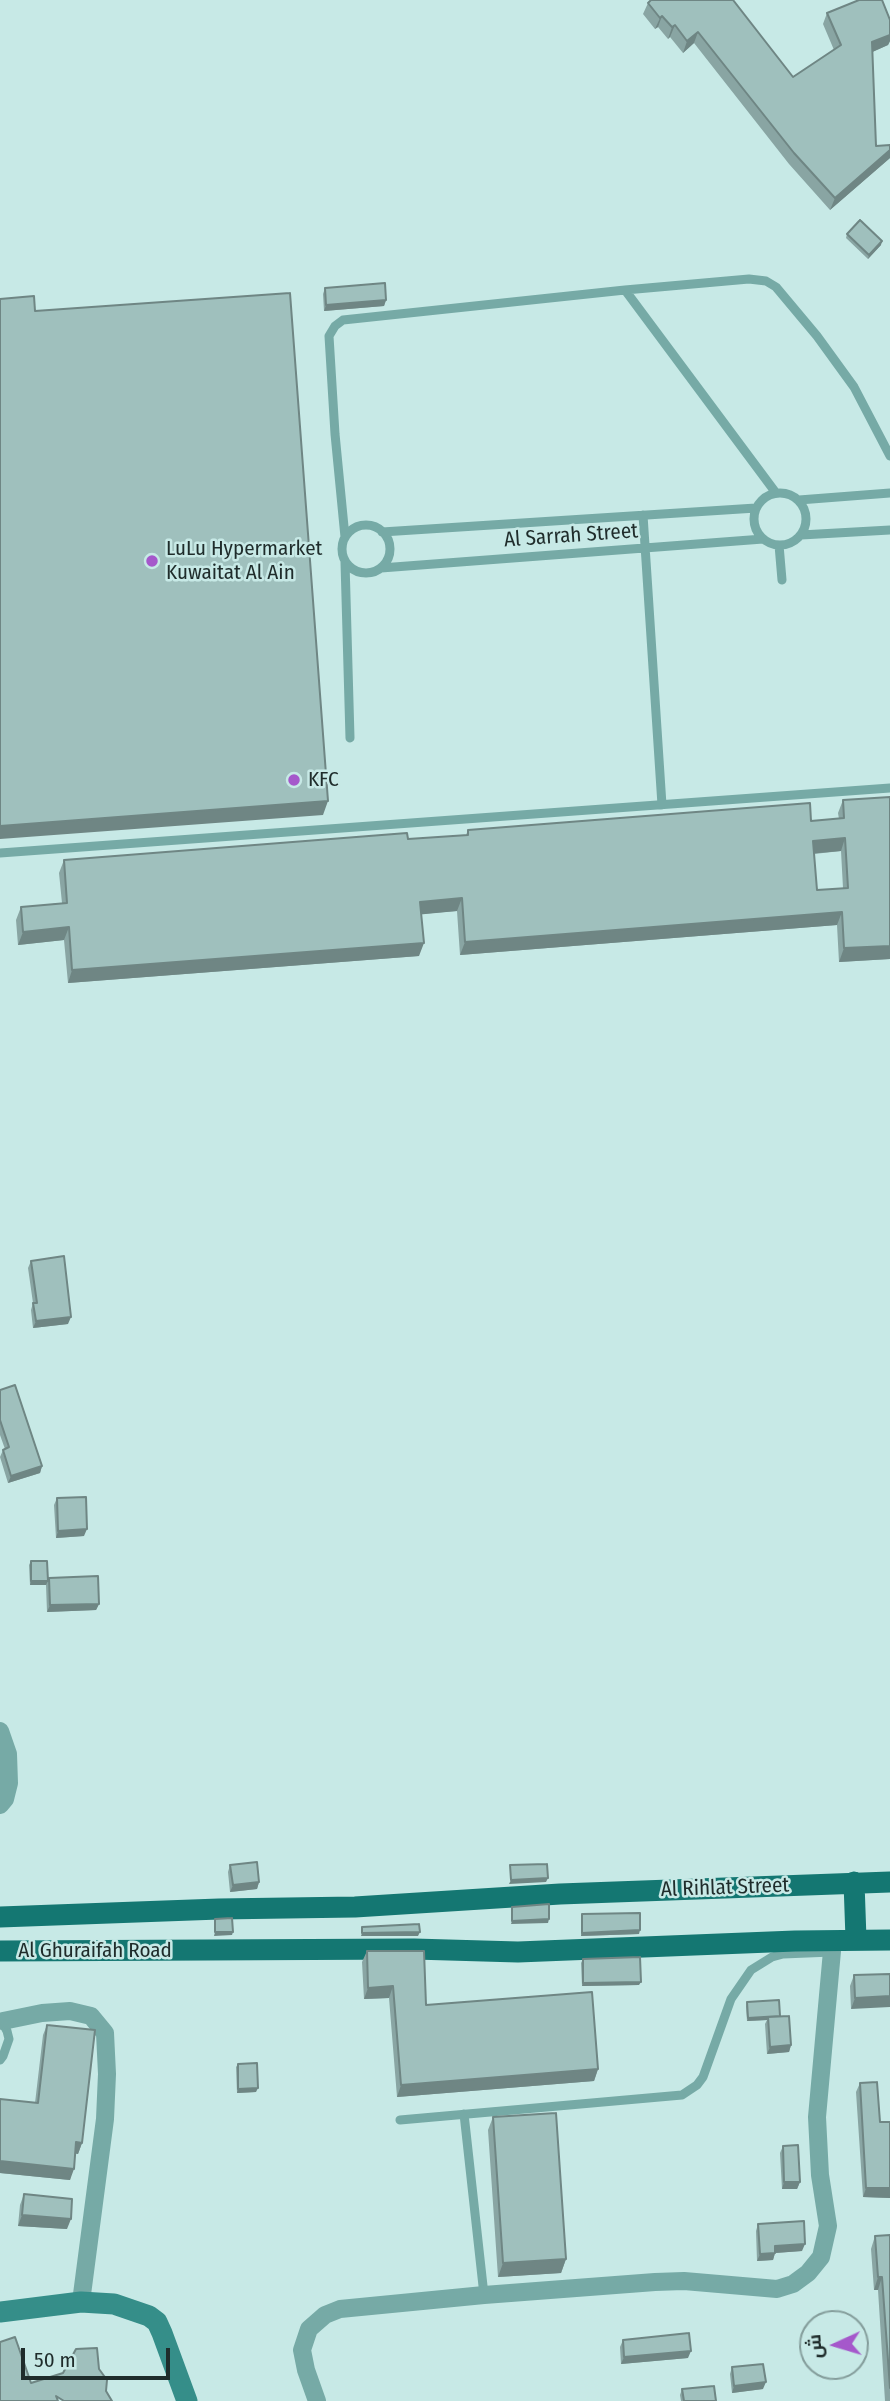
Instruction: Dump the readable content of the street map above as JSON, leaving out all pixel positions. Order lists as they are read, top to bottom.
{
  "streets": {
    "main road": ["Al Rihlat Street", "Al Ghuraifah Road"],
    "lane": ["Al Sarrah Street"]
  },
  "crossings": [
    ["Al Rihlat Street", "Al Ghuraifah Road"]
  ],
  "places": ["LuLu Hypermarket Kuwaitat Al Ain", "KFC"],
  "scale_bar": "50 m",
  "north": "left"
}
